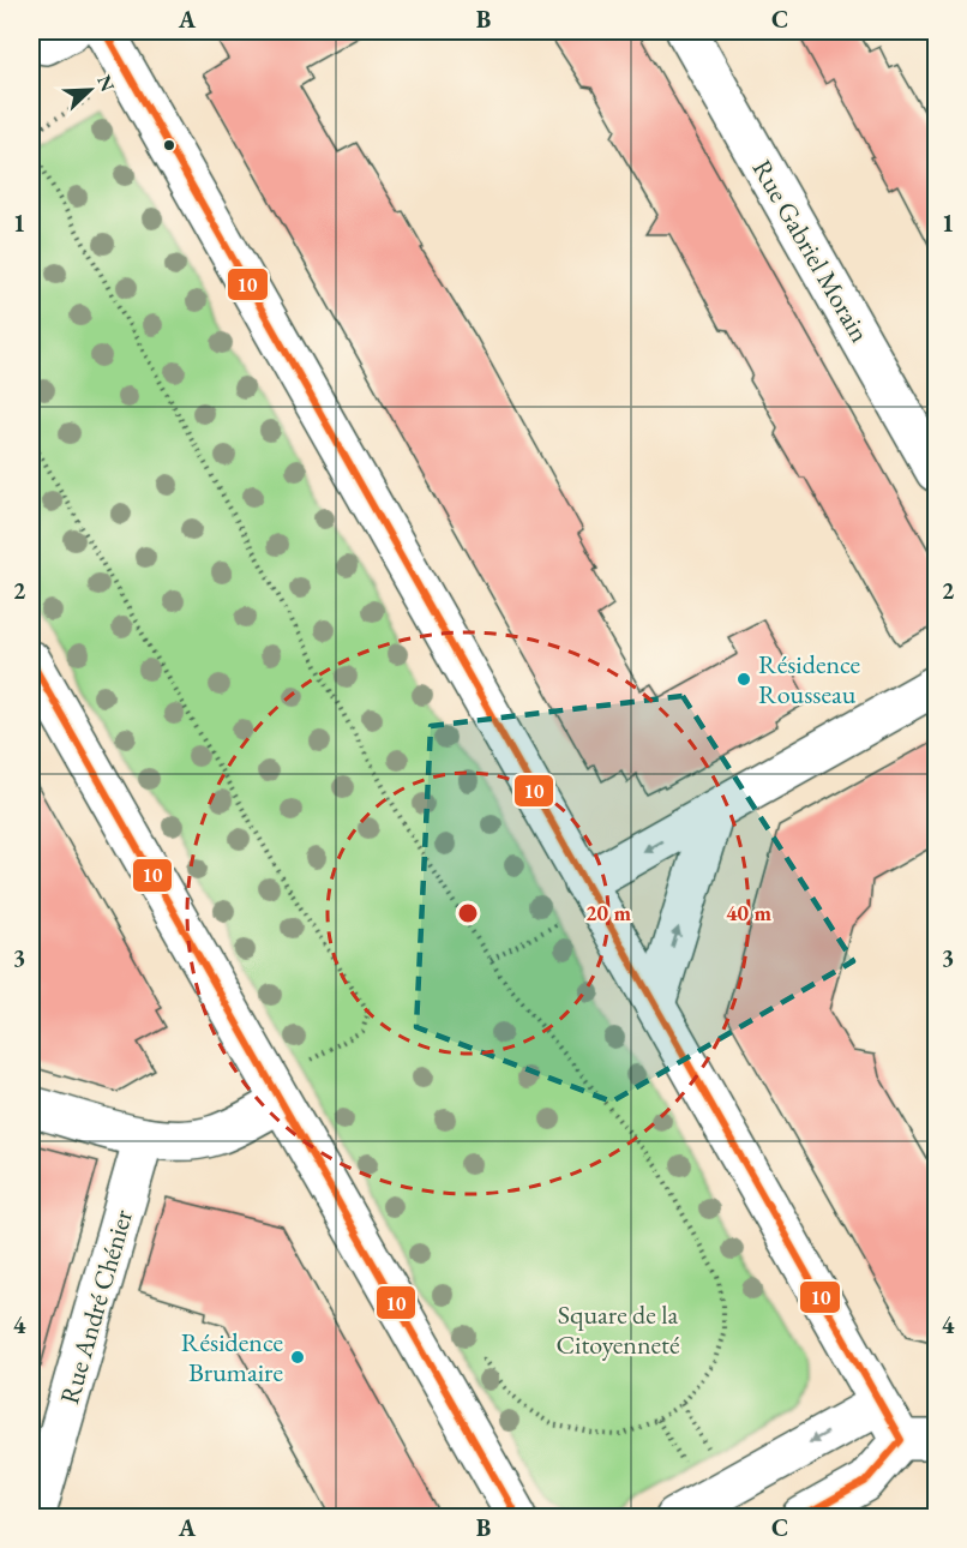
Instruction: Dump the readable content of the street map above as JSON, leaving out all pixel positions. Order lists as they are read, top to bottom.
{
  "streets": {
    "street": ["Rue Gabriel Morain", "Rue André Chénier"]
  },
  "parks": ["Square de la Citoyenneté"],
  "places": ["Résidence Rousseau", "Résidence Brumaire"],
  "lines": ["transit line 10"],
  "north": "top right",
  "grid": {
    "columns": ["A", "B", "C"],
    "rows": [
      "1",
      "2",
      "3",
      "4"
    ]
  },
  "rings": ["20 m", "40 m"]
}
